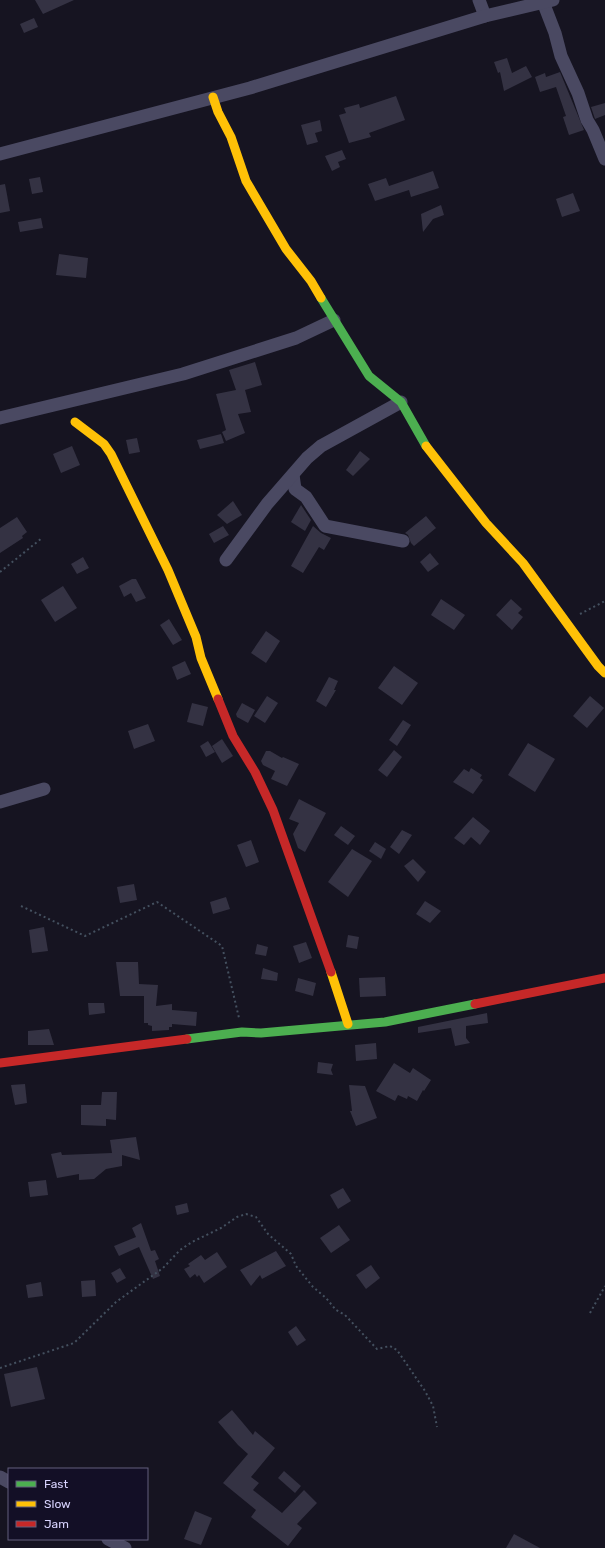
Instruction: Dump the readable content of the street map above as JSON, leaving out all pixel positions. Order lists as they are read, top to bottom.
{
  "legend": ["Fast", "Slow", "Jam"]
}
